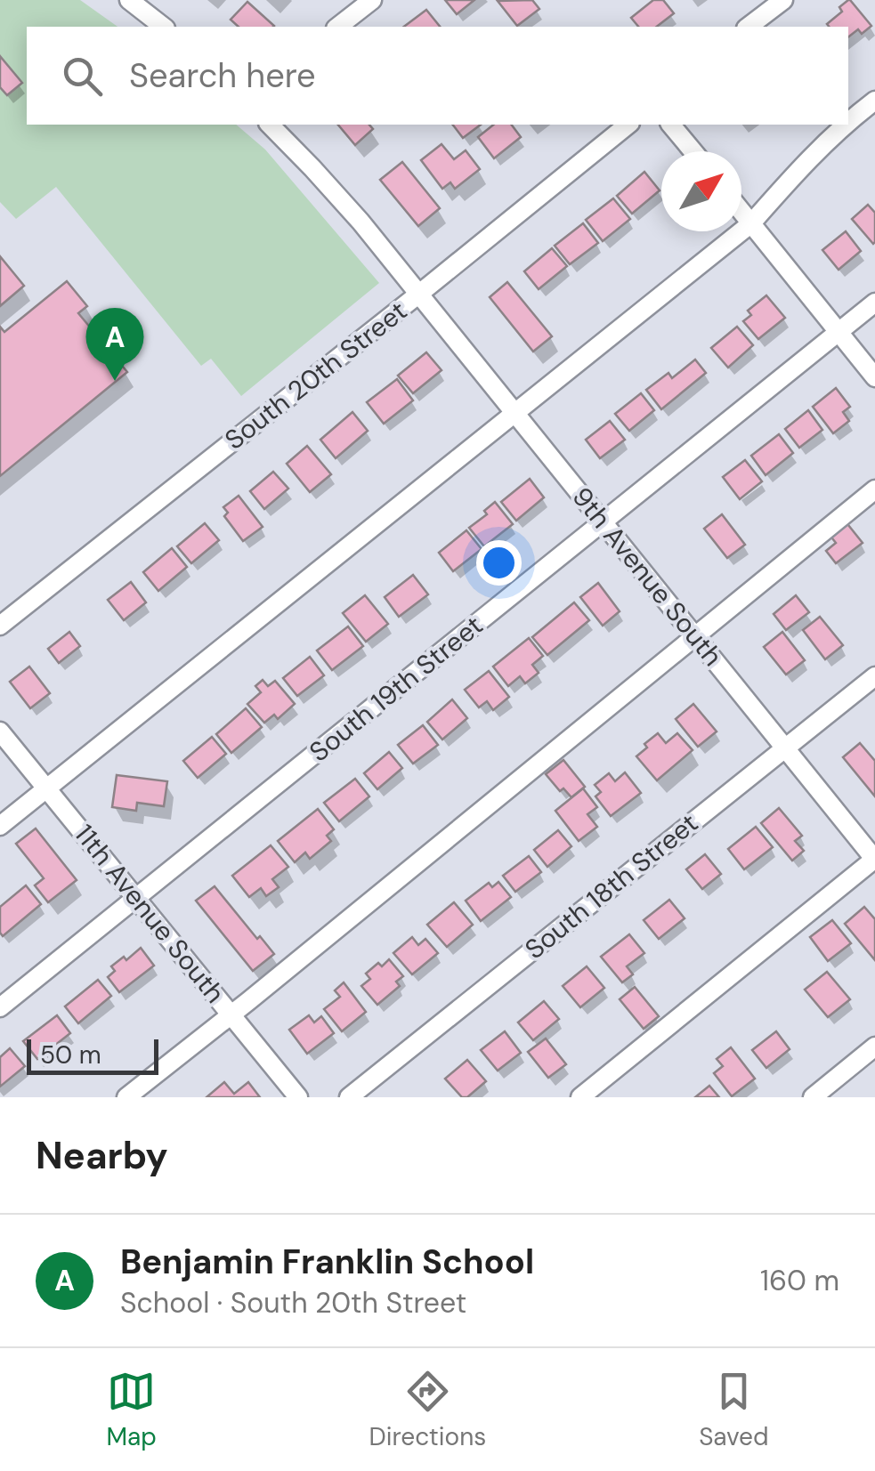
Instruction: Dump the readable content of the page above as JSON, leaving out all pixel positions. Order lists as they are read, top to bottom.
{
  "streets": {
    "street": [
      "South 20th Street",
      "9th Avenue South",
      "South 19th Street",
      "South 18th Street",
      "11th Avenue South"
    ]
  },
  "crossings": [
    ["South 20th Street", "9th Avenue South"],
    ["9th Avenue South", "South 19th Street"],
    ["9th Avenue South", "South 18th Street"],
    ["South 19th Street", "11th Avenue South"]
  ],
  "scale_bar": "50 m",
  "north": "top right",
  "page": {
    "search": "Search here",
    "pins": "A",
    "scale": "50 m",
    "heading": "Nearby",
    "list": [
      {
        "mark": "A",
        "name": "Benjamin Franklin School",
        "note": "School · South 20th Street",
        "value": "160 m"
      }
    ],
    "nav": ["Map", "Directions", "Saved"]
  }
}
